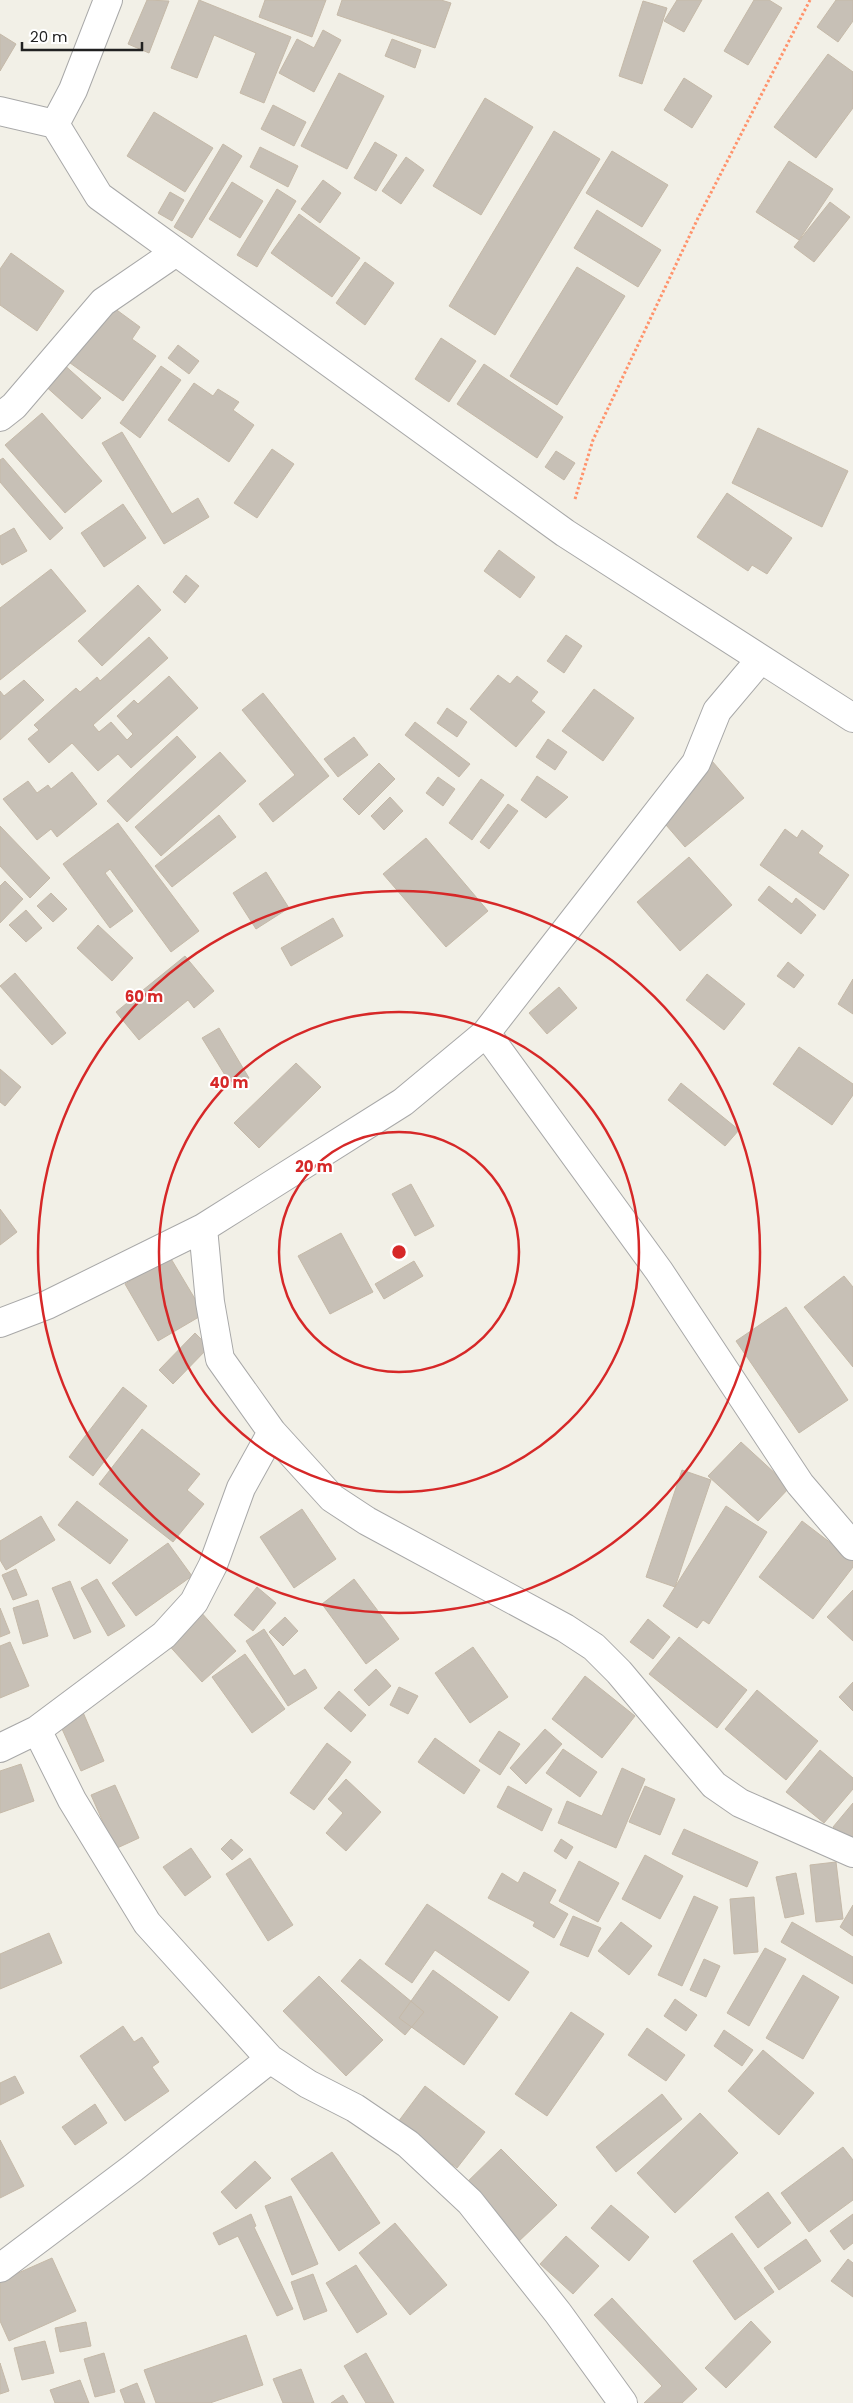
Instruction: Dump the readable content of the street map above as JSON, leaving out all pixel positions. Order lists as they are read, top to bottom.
{
  "scale_bar": "20 m",
  "rings": ["60 m", "40 m", "20 m"]
}
